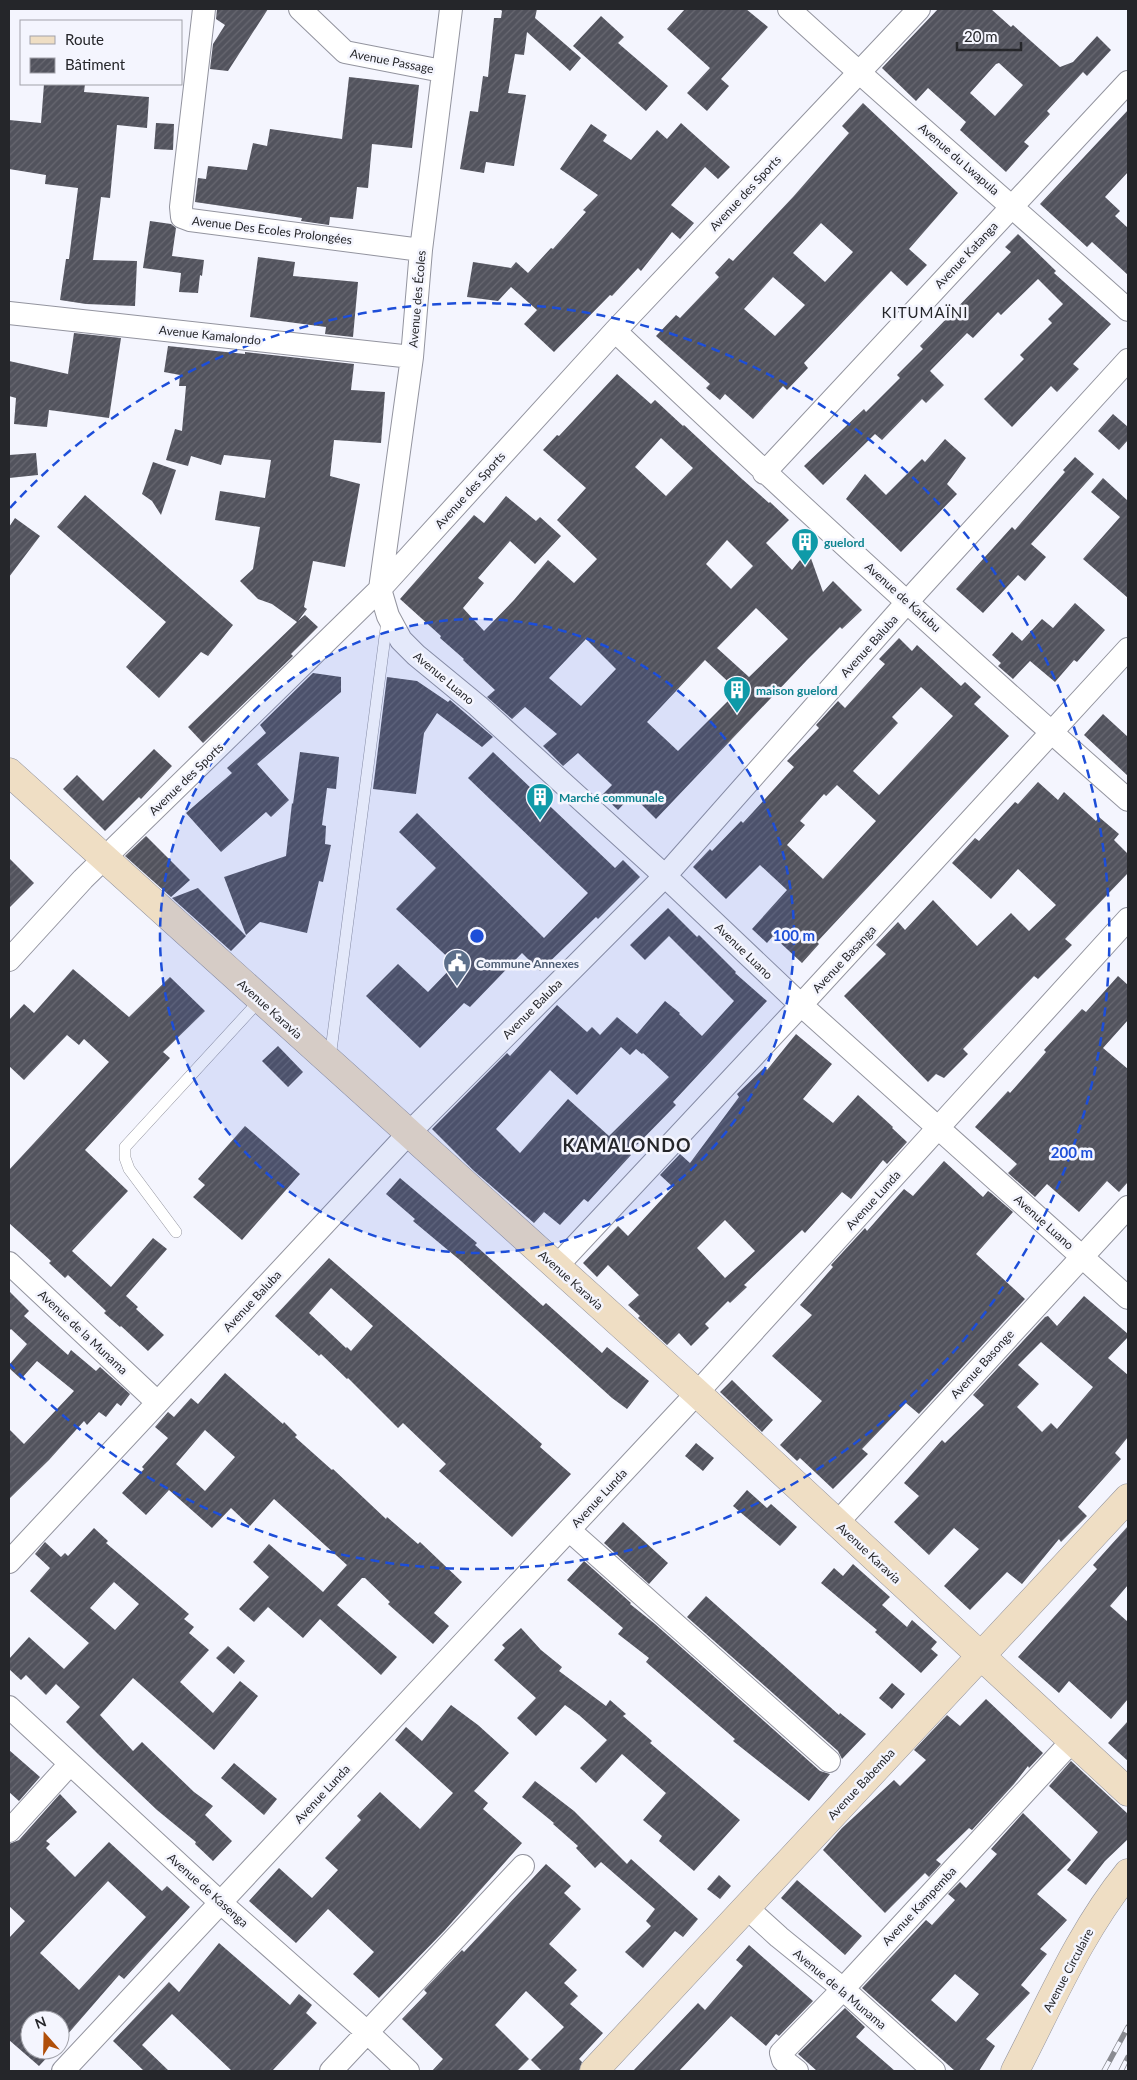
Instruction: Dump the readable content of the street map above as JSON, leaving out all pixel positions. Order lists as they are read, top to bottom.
{
  "streets": {
    "street": [
      "Avenue Passage",
      "Avenue du Lwapula",
      "Avenue des Sports",
      "Avenue Des Ecoles Prolongées",
      "Avenue Katanga",
      "Avenue des Écoles",
      "Avenue Kamalondo",
      "Avenue de Kafubu",
      "Avenue Baluba",
      "Avenue Luano",
      "Avenue Basanga",
      "Avenue Karavia",
      "Avenue Lunda",
      "Avenue de la Munama",
      "Avenue Basonge",
      "Avenue Babemba",
      "Avenue de Kasenga",
      "Avenue Kampemba",
      "Avenue Circulaire"
    ]
  },
  "crossings": [
    ["Avenue Passage", "Avenue des Écoles"],
    ["Avenue du Lwapula", "Avenue des Sports"],
    ["Avenue du Lwapula", "Avenue Katanga"],
    ["Avenue des Sports", "Avenue des Écoles"],
    ["Avenue des Sports", "Avenue de Kafubu"],
    ["Avenue des Sports", "Avenue Luano"],
    ["Avenue des Sports", "Avenue Karavia"],
    ["Avenue Des Ecoles Prolongées", "Avenue des Écoles"],
    ["Avenue Katanga", "Avenue de Kafubu"],
    ["Avenue des Écoles", "Avenue Kamalondo"],
    ["Avenue des Écoles", "Avenue Luano"],
    ["Avenue de Kafubu", "Avenue Baluba"],
    ["Avenue de Kafubu", "Avenue Basanga"],
    ["Avenue Baluba", "Avenue Luano"],
    ["Avenue Baluba", "Avenue Karavia"],
    ["Avenue Baluba", "Avenue de la Munama"],
    ["Avenue Luano", "Avenue Basanga"],
    ["Avenue Luano", "Avenue Lunda"],
    ["Avenue Luano", "Avenue Basonge"],
    ["Avenue Basanga", "Avenue Karavia"],
    ["Avenue Karavia", "Avenue Lunda"],
    ["Avenue Karavia", "Avenue Basonge"],
    ["Avenue Karavia", "Avenue Babemba"],
    ["Avenue Karavia", "Avenue Kampemba"],
    ["Avenue Lunda", "Avenue de Kasenga"],
    ["Avenue de la Munama", "Avenue Babemba"],
    ["Avenue de la Munama", "Avenue Kampemba"]
  ],
  "districts": ["KITUMAÏNI", "KAMALONDO"],
  "places": {
    "building": ["guelord", "maison guelord", "Marché communale"],
    "public building": ["Commune Annexes"]
  },
  "legend": ["Route", "Bâtiment"],
  "scale_bar": "20 m",
  "north": "top",
  "rings": ["100 m", "200 m"]
}
